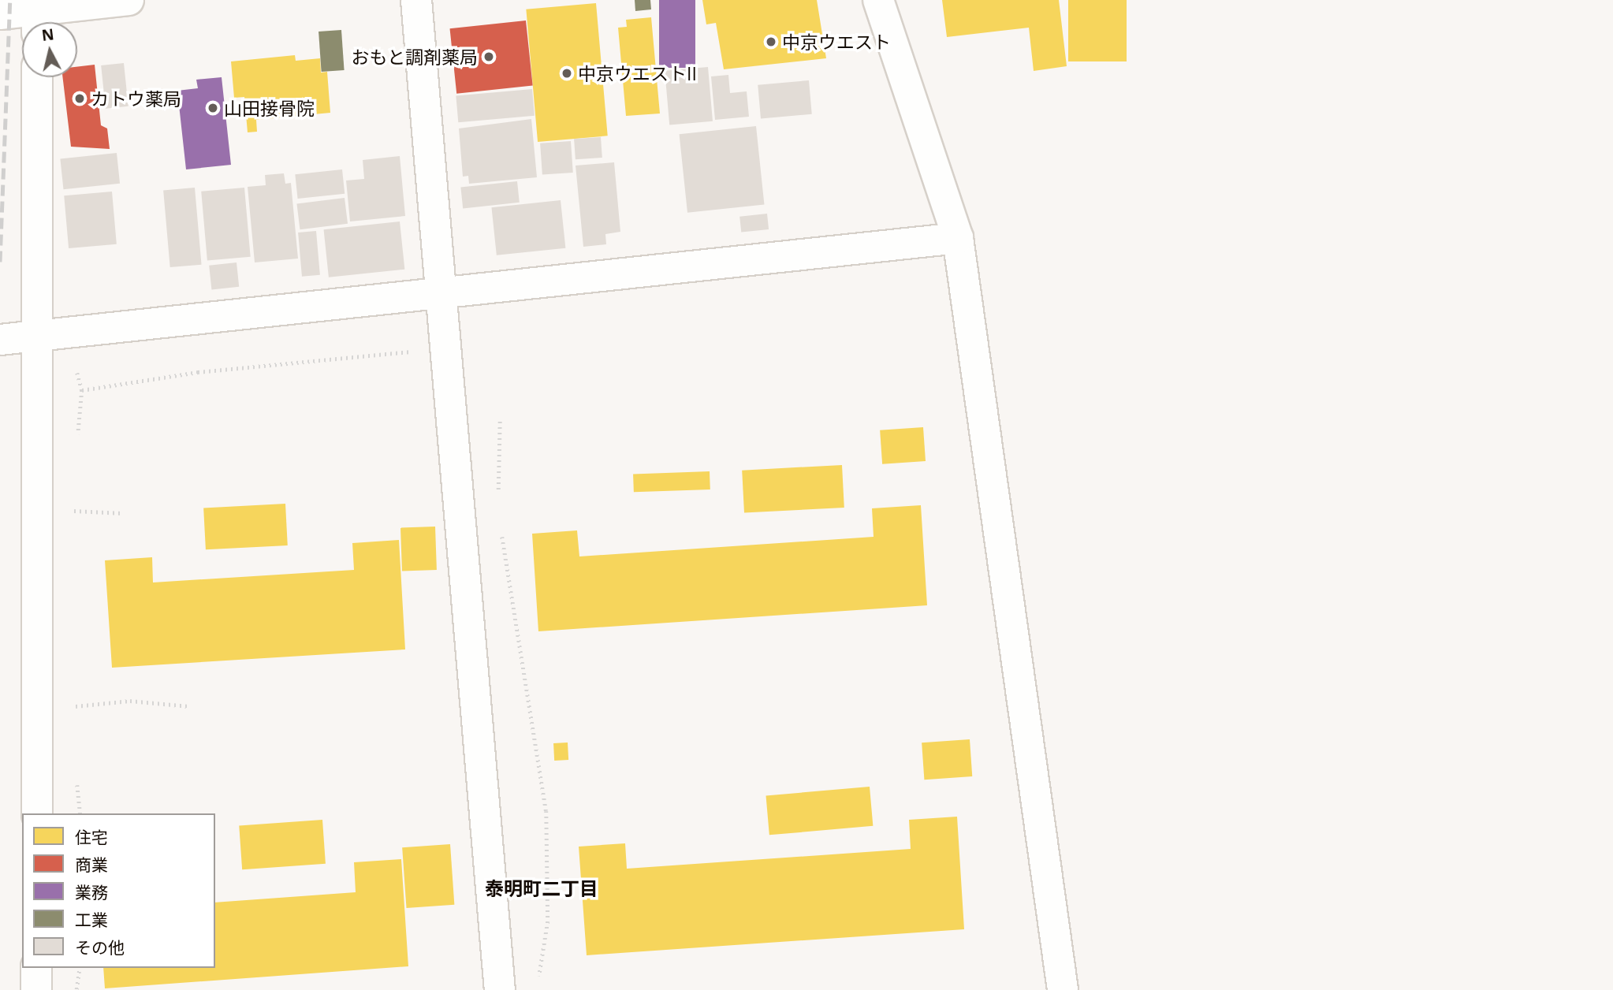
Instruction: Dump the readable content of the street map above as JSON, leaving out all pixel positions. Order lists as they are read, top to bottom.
{
  "districts": ["泰明町二丁目"],
  "places": [
    "中京ウエスト",
    "おもと調剤薬局",
    "中京ウエストII",
    "カトウ薬局",
    "山田接骨院"
  ],
  "legend": [
    "住宅",
    "商業",
    "業務",
    "工業",
    "その他"
  ],
  "north": "top"
}
